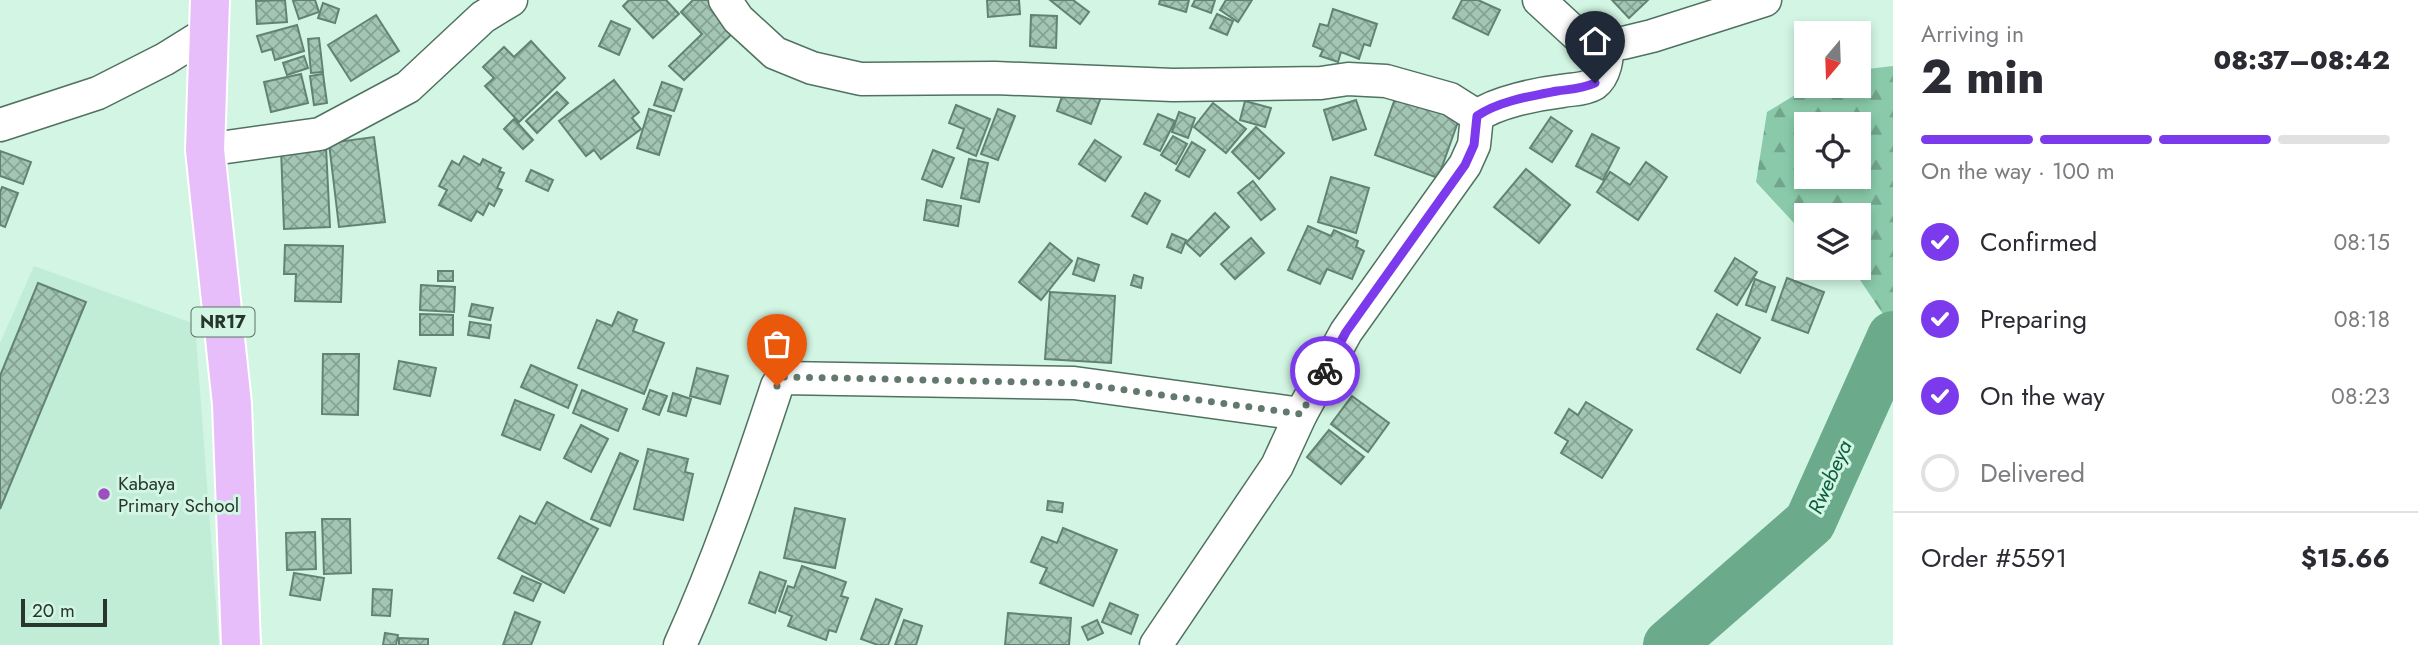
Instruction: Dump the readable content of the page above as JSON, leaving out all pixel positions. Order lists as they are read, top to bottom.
{
  "streets": {
    "main road": ["NR17"]
  },
  "water": ["Rwebeya"],
  "places": ["Kabaya Primary School"],
  "scale_bar": "20 m",
  "north": "bottom",
  "page": {
    "heading": ["2 min", "Arriving in", "08:37–08:42"],
    "panel": ["Order #5591", "$15.66"],
    "bar": "On the way · 100 m",
    "list": [
      ["Confirmed", "08:15"],
      ["Preparing", "08:18"],
      ["On the way", "08:23"],
      "Delivered"
    ],
    "scale": "20 m"
  }
}
